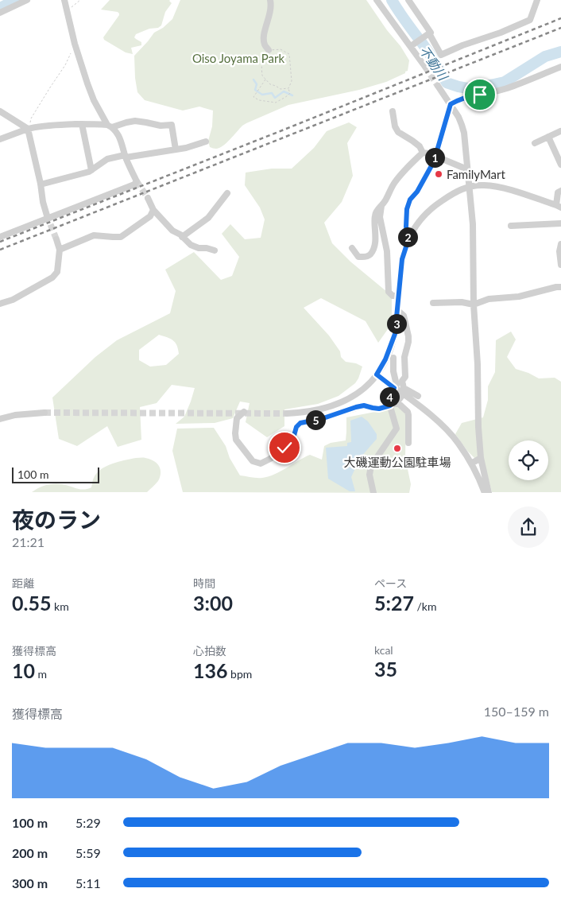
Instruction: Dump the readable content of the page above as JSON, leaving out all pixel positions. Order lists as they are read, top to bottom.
{
  "water": ["不動川"],
  "parks": ["Oiso Joyama Park"],
  "places": ["FamilyMart", "大磯運動公園駐車場"],
  "scale_bar": "100 m",
  "page": {
    "pins": [
      "1",
      "2",
      "3",
      "4",
      "5"
    ],
    "scale": "100 m",
    "heading": ["夜のラン", "21:21"],
    "stats": [
      ["距離", "0.55 km"],
      ["時間", "3:00"],
      ["ペース", "5:27 /km"],
      ["獲得標高", "10 m"],
      ["心拍数", "136 bpm"],
      ["kcal", "35"]
    ],
    "chart": ["獲得標高", "150–159 m"],
    "list": [
      {
        "name": "100 m",
        "note": "5:29"
      },
      {
        "name": "200 m",
        "note": "5:59"
      },
      {
        "name": "300 m",
        "note": "5:11"
      }
    ]
  }
}
